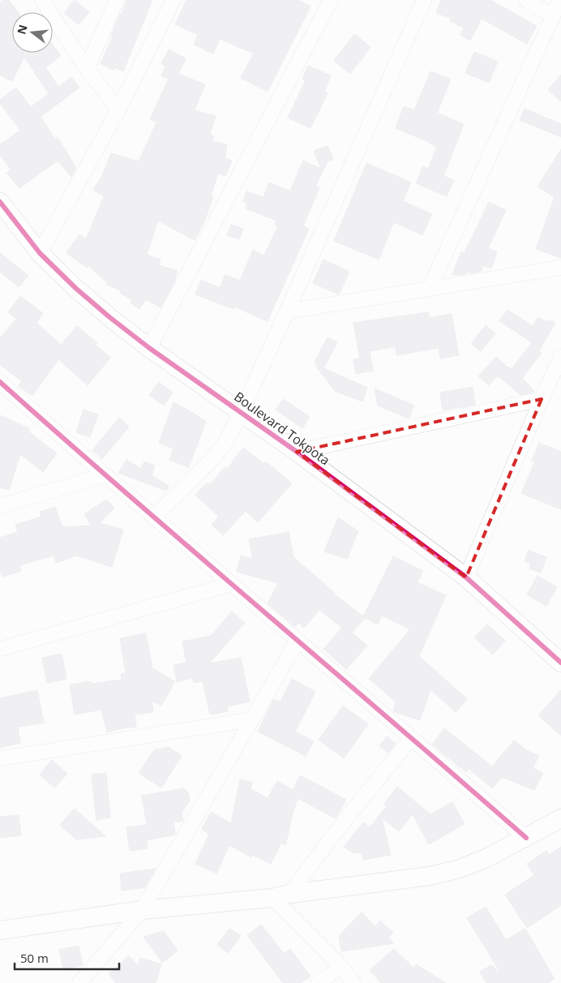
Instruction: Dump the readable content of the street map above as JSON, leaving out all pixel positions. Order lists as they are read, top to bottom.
{
  "streets": {
    "street": ["Boulevard Tokpota"]
  },
  "scale_bar": "50 m",
  "north": "left"
}
